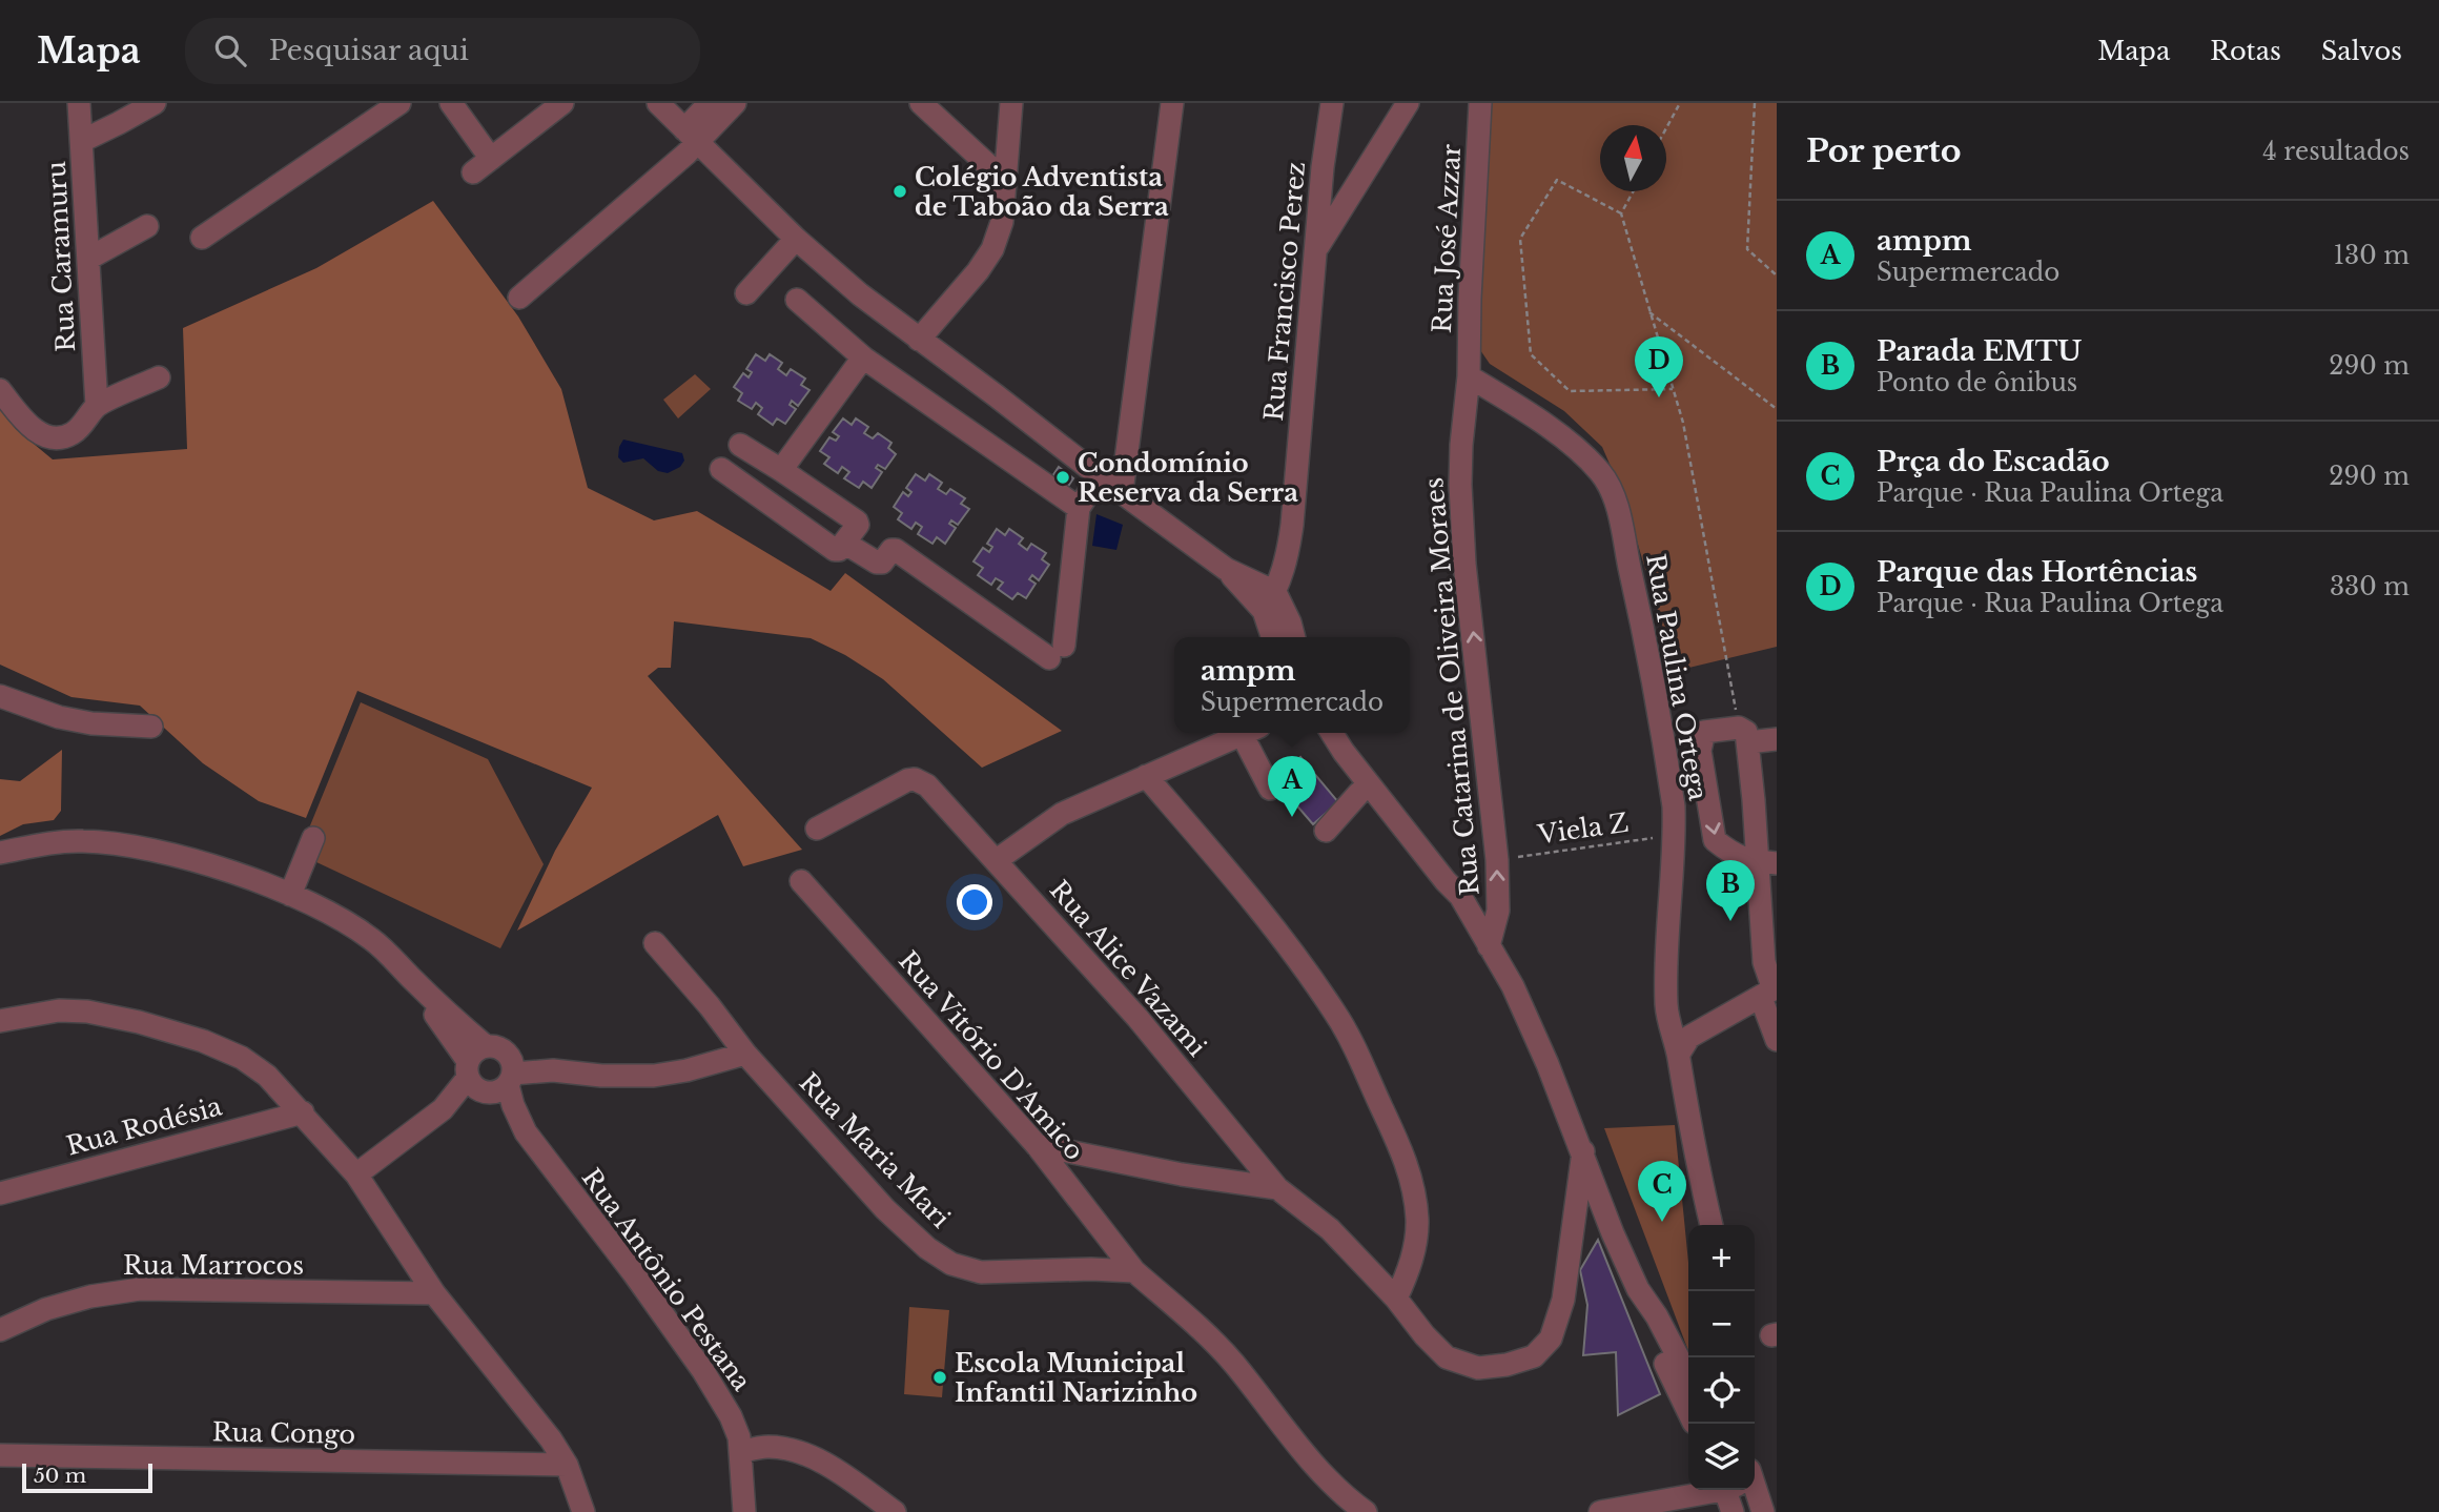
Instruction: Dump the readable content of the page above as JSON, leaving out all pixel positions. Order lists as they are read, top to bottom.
{
  "streets": {
    "street": [
      "Rua José Azzar",
      "Rua Caramuru",
      "Rua Francisco Perez",
      "Rua Paulina Ortega",
      "Rua Catarina de Oliveira Moraes",
      "Rua Alice Vazami",
      "Rua Vitório D'Amico",
      "Rua Rodésia",
      "Rua Maria Mari",
      "Rua Marrocos",
      "Rua Antônio Pestana",
      "Rua Congo"
    ],
    "path": ["Viela Z"]
  },
  "crossings": [
    ["Rua José Azzar", "Rua Paulina Ortega"],
    ["Rua José Azzar", "Rua Catarina de Oliveira Moraes"],
    ["Rua Paulina Ortega", "Rua Catarina de Oliveira Moraes"],
    ["Rua Paulina Ortega", "Viela Z"],
    ["Rua Catarina de Oliveira Moraes", "Viela Z"],
    ["Rua Vitório D'Amico", "Rua Maria Mari"]
  ],
  "one_way": ["Rua Catarina de Oliveira Moraes"],
  "places": ["Colégio Adventista de Taboão da Serra", "Condomínio Reserva da Serra", "Escola Municipal Infantil Narizinho"],
  "scale_bar": "50 m",
  "north": "top",
  "page": {
    "header": "Mapa",
    "search": "Pesquisar aqui",
    "nav": ["Mapa", "Rotas", "Salvos"],
    "heading": ["Por perto", "4 resultados"],
    "list": [
      {
        "mark": "A",
        "name": "ampm",
        "note": "Supermercado",
        "value": "130 m"
      },
      {
        "mark": "B",
        "name": "Parada EMTU",
        "note": "Ponto de ônibus",
        "value": "290 m"
      },
      {
        "mark": "C",
        "name": "Prça do Escadão",
        "note": "Parque · Rua Paulina Ortega",
        "value": "290 m"
      },
      {
        "mark": "D",
        "name": "Parque das Hortências",
        "note": "Parque · Rua Paulina Ortega",
        "value": "330 m"
      }
    ],
    "pins": [
      "D",
      "A",
      "B",
      "C"
    ],
    "popup": ["ampm", "Supermercado"],
    "map_buttons": ["+", "−"],
    "scale": "50 m"
  }
}
